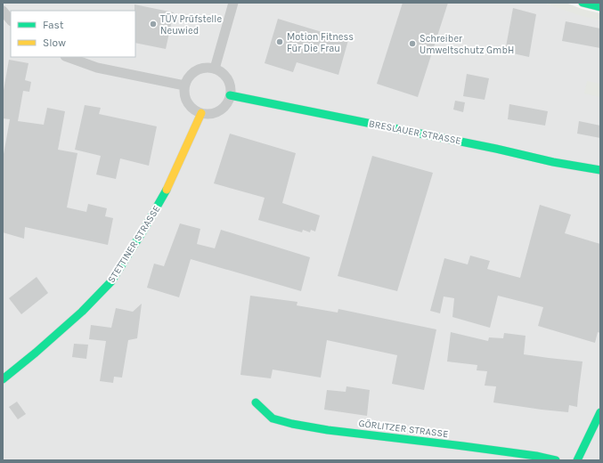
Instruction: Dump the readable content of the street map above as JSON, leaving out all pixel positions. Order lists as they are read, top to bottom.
{
  "streets": {
    "main road": ["BRESLAUER STRASSE", "STETTINER STRASSE", "GÖRLITZER STRASSE"]
  },
  "crossings": [
    ["BRESLAUER STRASSE", "STETTINER STRASSE"]
  ],
  "places": ["TÜV Prüfstelle Neuwied", "Motion Fitness Für Die Frau", "Schreiber Umweltschutz GmbH"],
  "legend": ["Fast", "Slow"]
}
